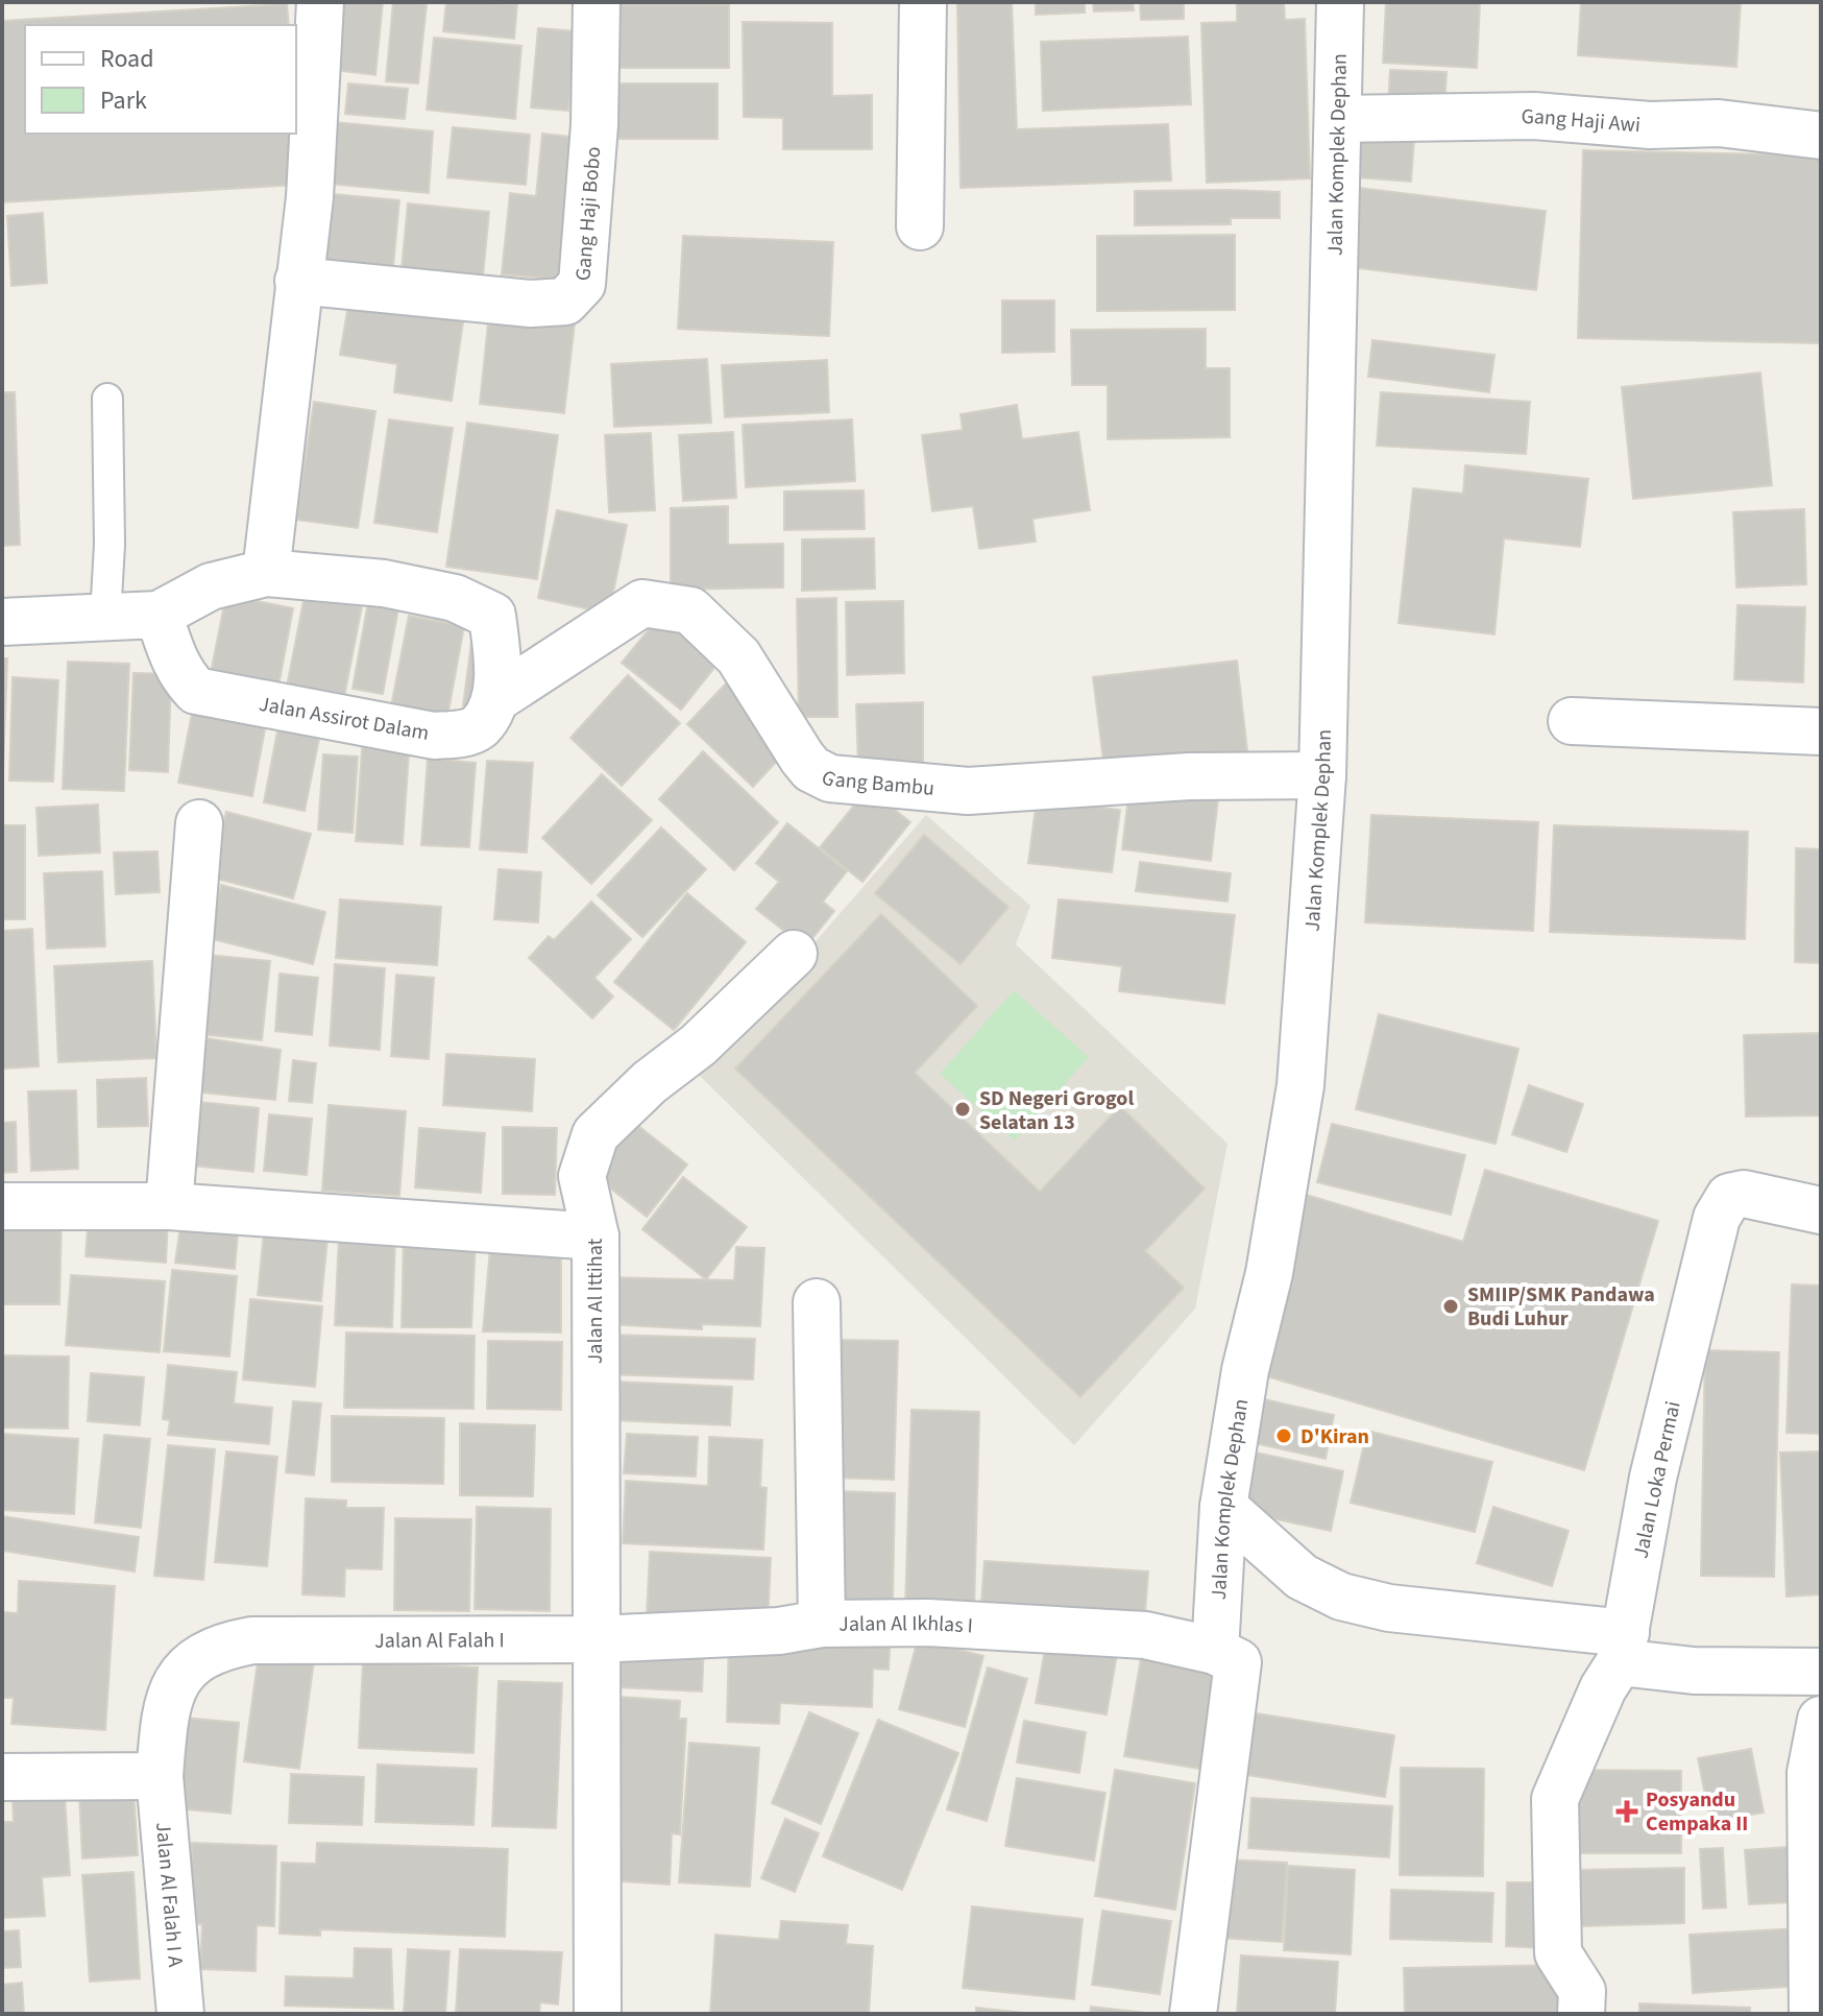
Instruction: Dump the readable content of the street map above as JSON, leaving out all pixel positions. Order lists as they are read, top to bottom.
{
  "streets": {
    "street": [
      "Gang Haji Awi",
      "Jalan Komplek Dephan",
      "Gang Haji Bobo",
      "Jalan Assirot Dalam",
      "Gang Bambu",
      "Jalan Al Ittihat",
      "Jalan Loka Permai",
      "Jalan Al Ikhlas I",
      "Jalan Al Falah I",
      "Jalan Al Falah I A"
    ]
  },
  "crossings": [
    ["Gang Haji Awi", "Jalan Komplek Dephan"],
    ["Jalan Komplek Dephan", "Gang Bambu"],
    ["Jalan Komplek Dephan", "Jalan Al Ikhlas I"],
    ["Jalan Assirot Dalam", "Gang Bambu"],
    ["Jalan Al Ittihat", "Jalan Al Ikhlas I"],
    ["Jalan Al Ittihat", "Jalan Al Falah I"],
    ["Jalan Al Ikhlas I", "Jalan Al Falah I"],
    ["Jalan Al Falah I", "Jalan Al Falah I A"]
  ],
  "places": {
    "other": ["SD Negeri Grogol Selatan 13", "SMIIP/SMK Pandawa Budi Luhur", "D'Kiran"],
    "health": ["Posyandu Cempaka II"]
  },
  "legend": ["Road", "Park"]
}
